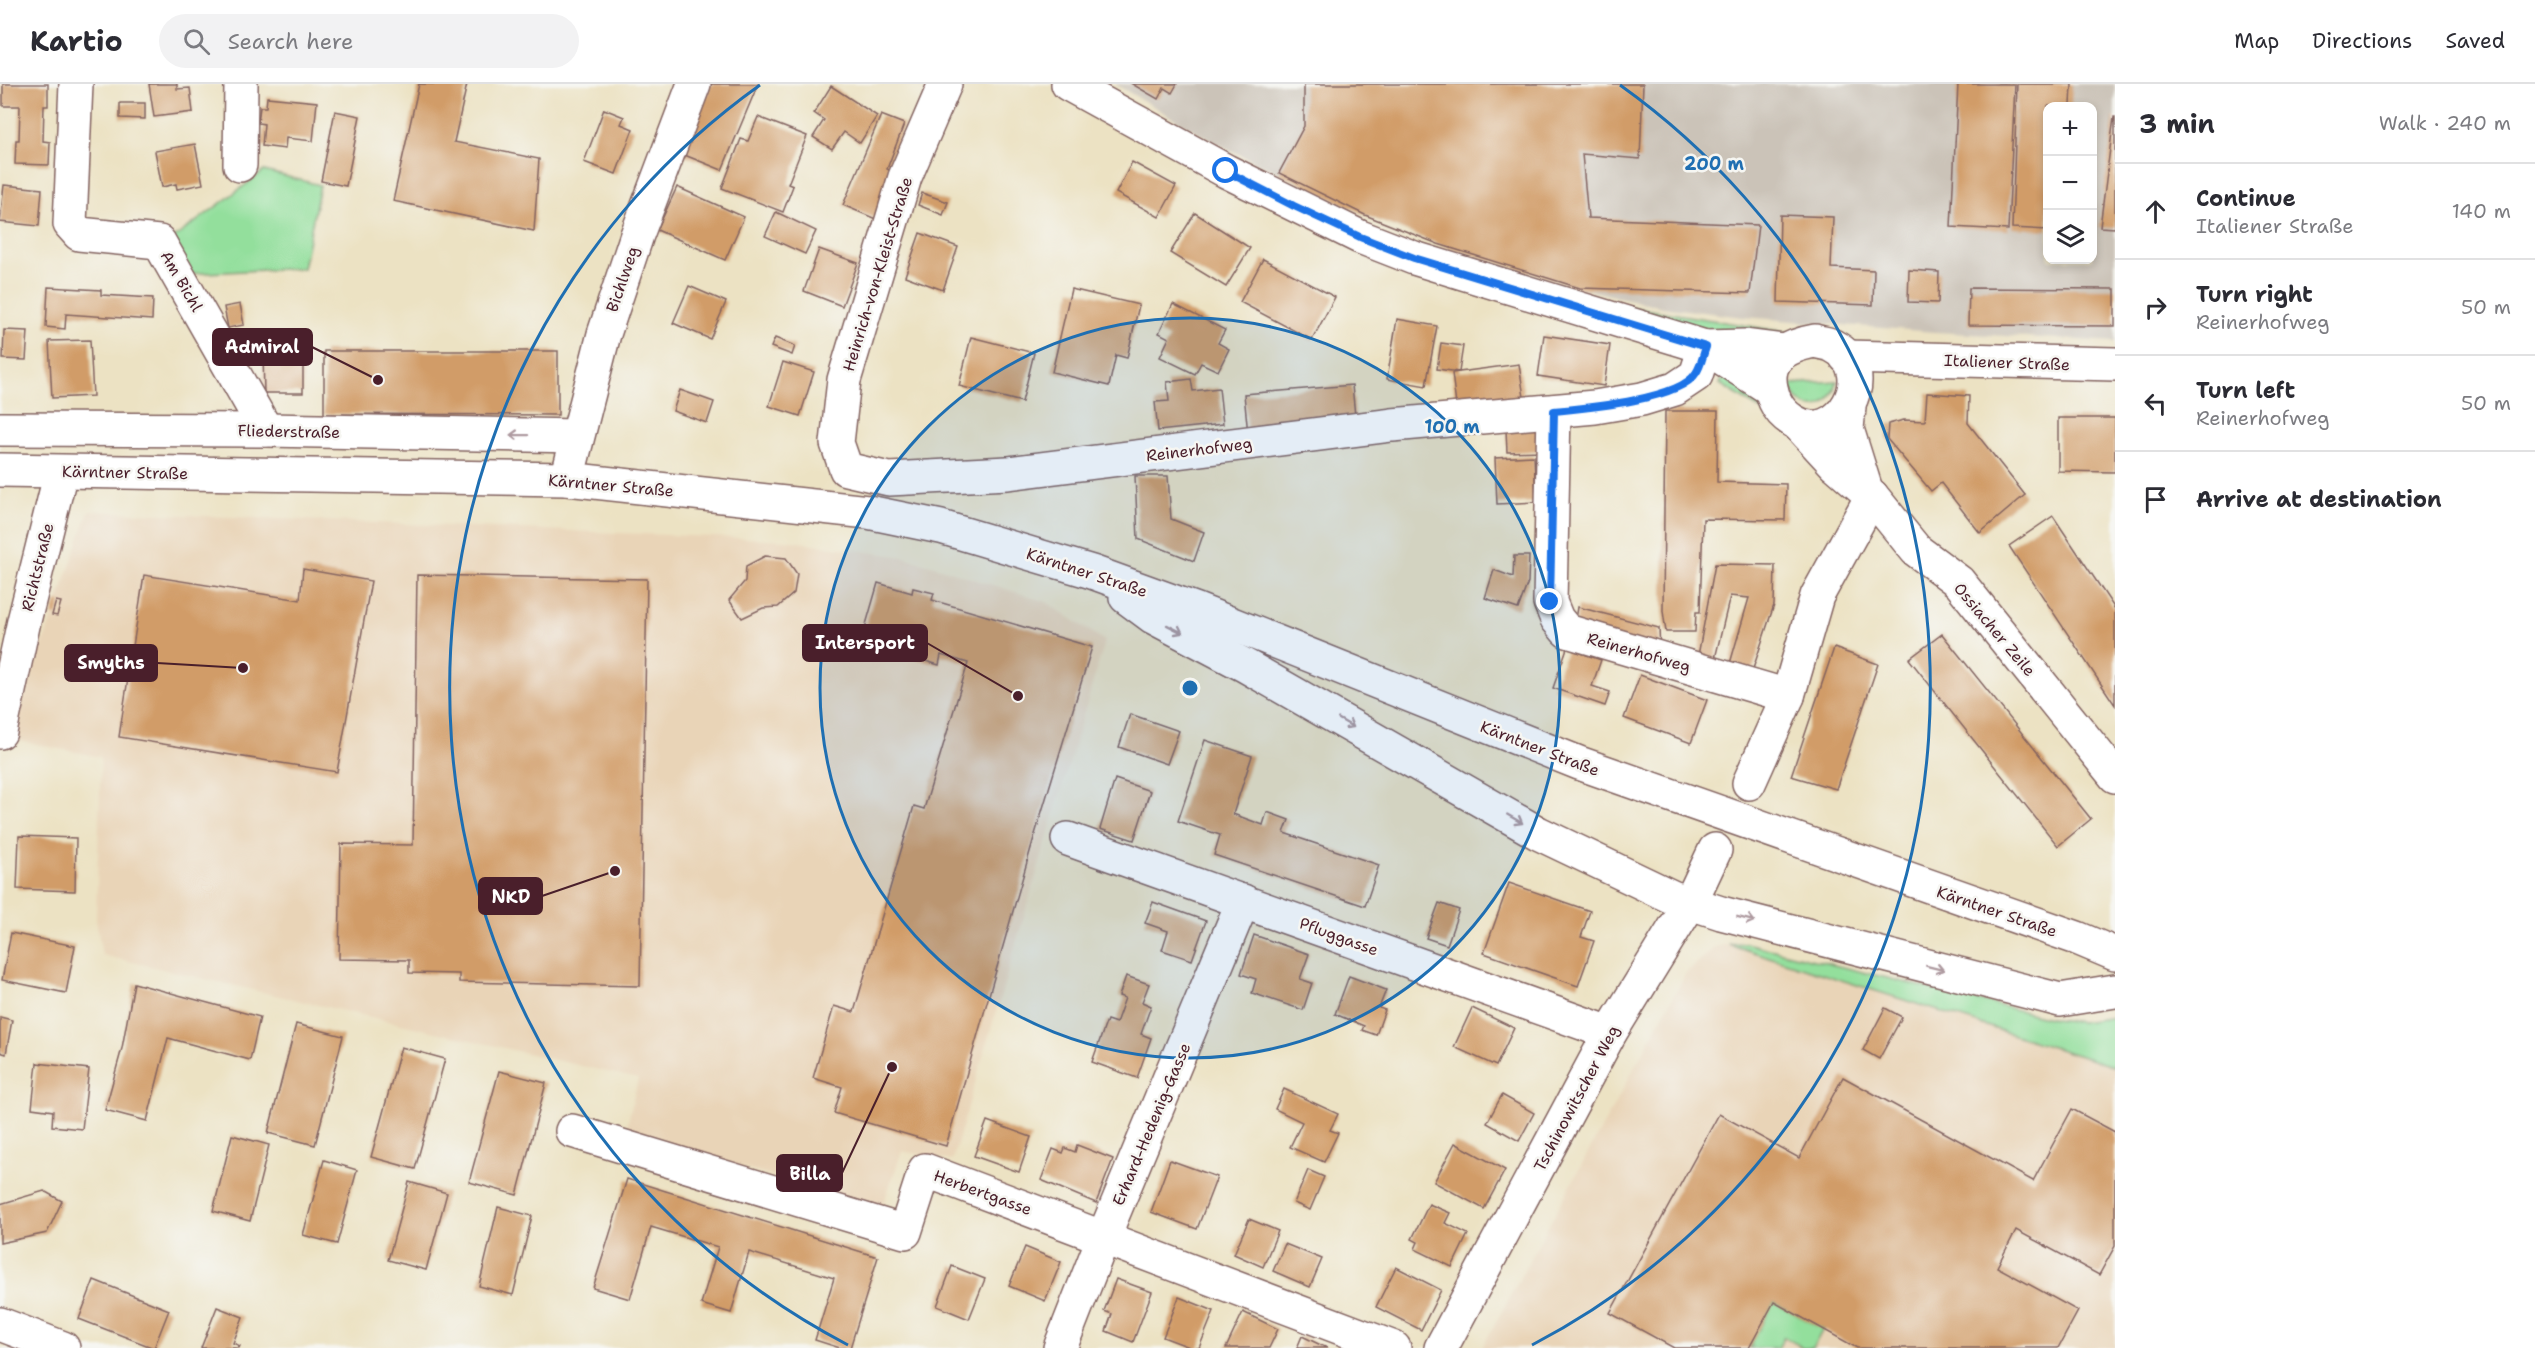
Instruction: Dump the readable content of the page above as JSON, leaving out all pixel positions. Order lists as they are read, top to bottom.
{
  "streets": {
    "street": [
      "Heinrich-von-Kleist-Straße",
      "Bichlweg",
      "Am Bichl",
      "Italiener Straße",
      "Fliederstraße",
      "Reinerhofweg",
      "Kärntner Straße",
      "Richtstraße",
      "Ossiacher Zeile",
      "Pfluggasse",
      "Tschinowitscher Weg",
      "Erhard-Hedenig-Gasse",
      "Herbertgasse"
    ]
  },
  "crossings": [
    ["Heinrich-von-Kleist-Straße", "Reinerhofweg"],
    ["Bichlweg", "Fliederstraße"],
    ["Bichlweg", "Kärntner Straße"],
    ["Am Bichl", "Fliederstraße"],
    ["Italiener Straße", "Reinerhofweg"],
    ["Italiener Straße", "Ossiacher Zeile"],
    ["Kärntner Straße", "Richtstraße"],
    ["Pfluggasse", "Tschinowitscher Weg"],
    ["Pfluggasse", "Erhard-Hedenig-Gasse"],
    ["Erhard-Hedenig-Gasse", "Herbertgasse"]
  ],
  "one_way": ["Fliederstraße"],
  "places": [
    "Admiral",
    "Smyths",
    "Intersport",
    "NKD",
    "Billa"
  ],
  "page": {
    "header": "Kartio",
    "search": "Search here",
    "nav": ["Map", "Directions", "Saved"],
    "heading": ["3 min", "Walk · 240 m"],
    "map_buttons": ["+", "−"],
    "list": [
      ["Continue", "Italiener Straße", "140 m"],
      ["Turn right", "Reinerhofweg", "50 m"],
      ["Turn left", "Reinerhofweg", "50 m"],
      "Arrive at destination"
    ]
  },
  "rings": ["200 m", "100 m"]
}
